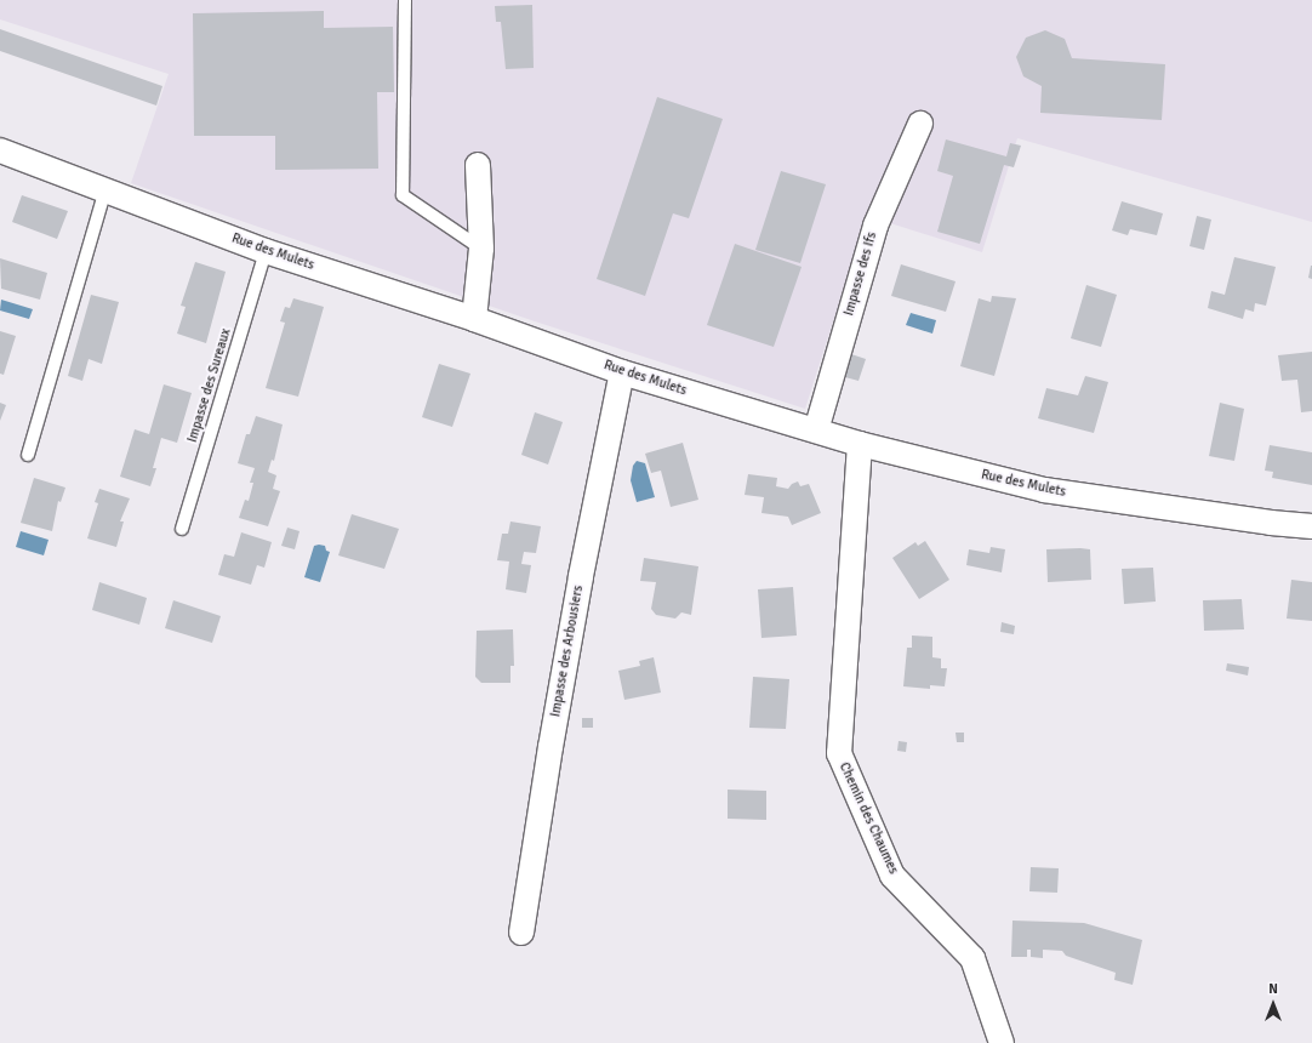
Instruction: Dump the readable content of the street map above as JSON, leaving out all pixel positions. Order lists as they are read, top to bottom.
{
  "streets": {
    "street": [
      "Rue des Mulets",
      "Impasse des Ifs",
      "Impasse des Arbousiers",
      "Chemin des Chaumes"
    ],
    "lane": ["Impasse des Sureaux"]
  },
  "crossings": [
    ["Rue des Mulets", "Impasse des Ifs"],
    ["Rue des Mulets", "Impasse des Sureaux"],
    ["Rue des Mulets", "Impasse des Arbousiers"],
    ["Rue des Mulets", "Chemin des Chaumes"]
  ],
  "north": "top"
}
